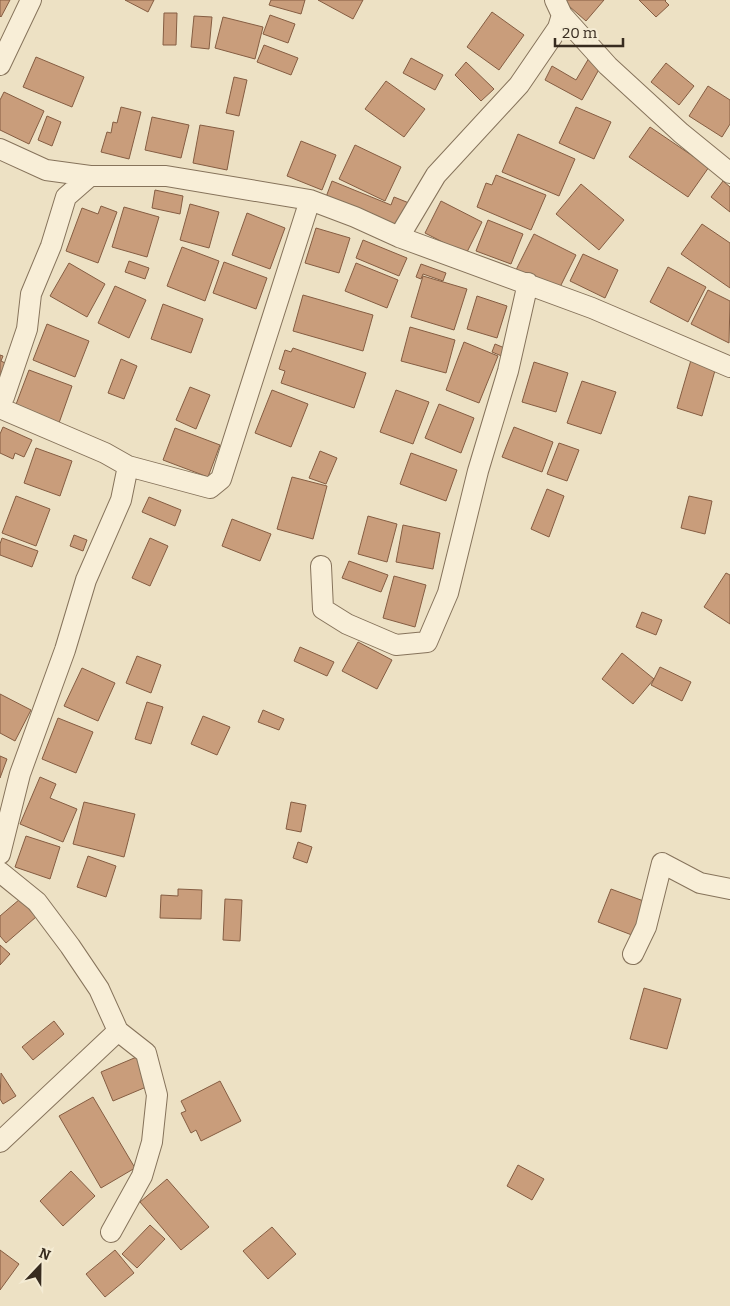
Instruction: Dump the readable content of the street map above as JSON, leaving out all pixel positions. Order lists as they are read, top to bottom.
{
  "scale_bar": "20 m",
  "north": "top"
}
